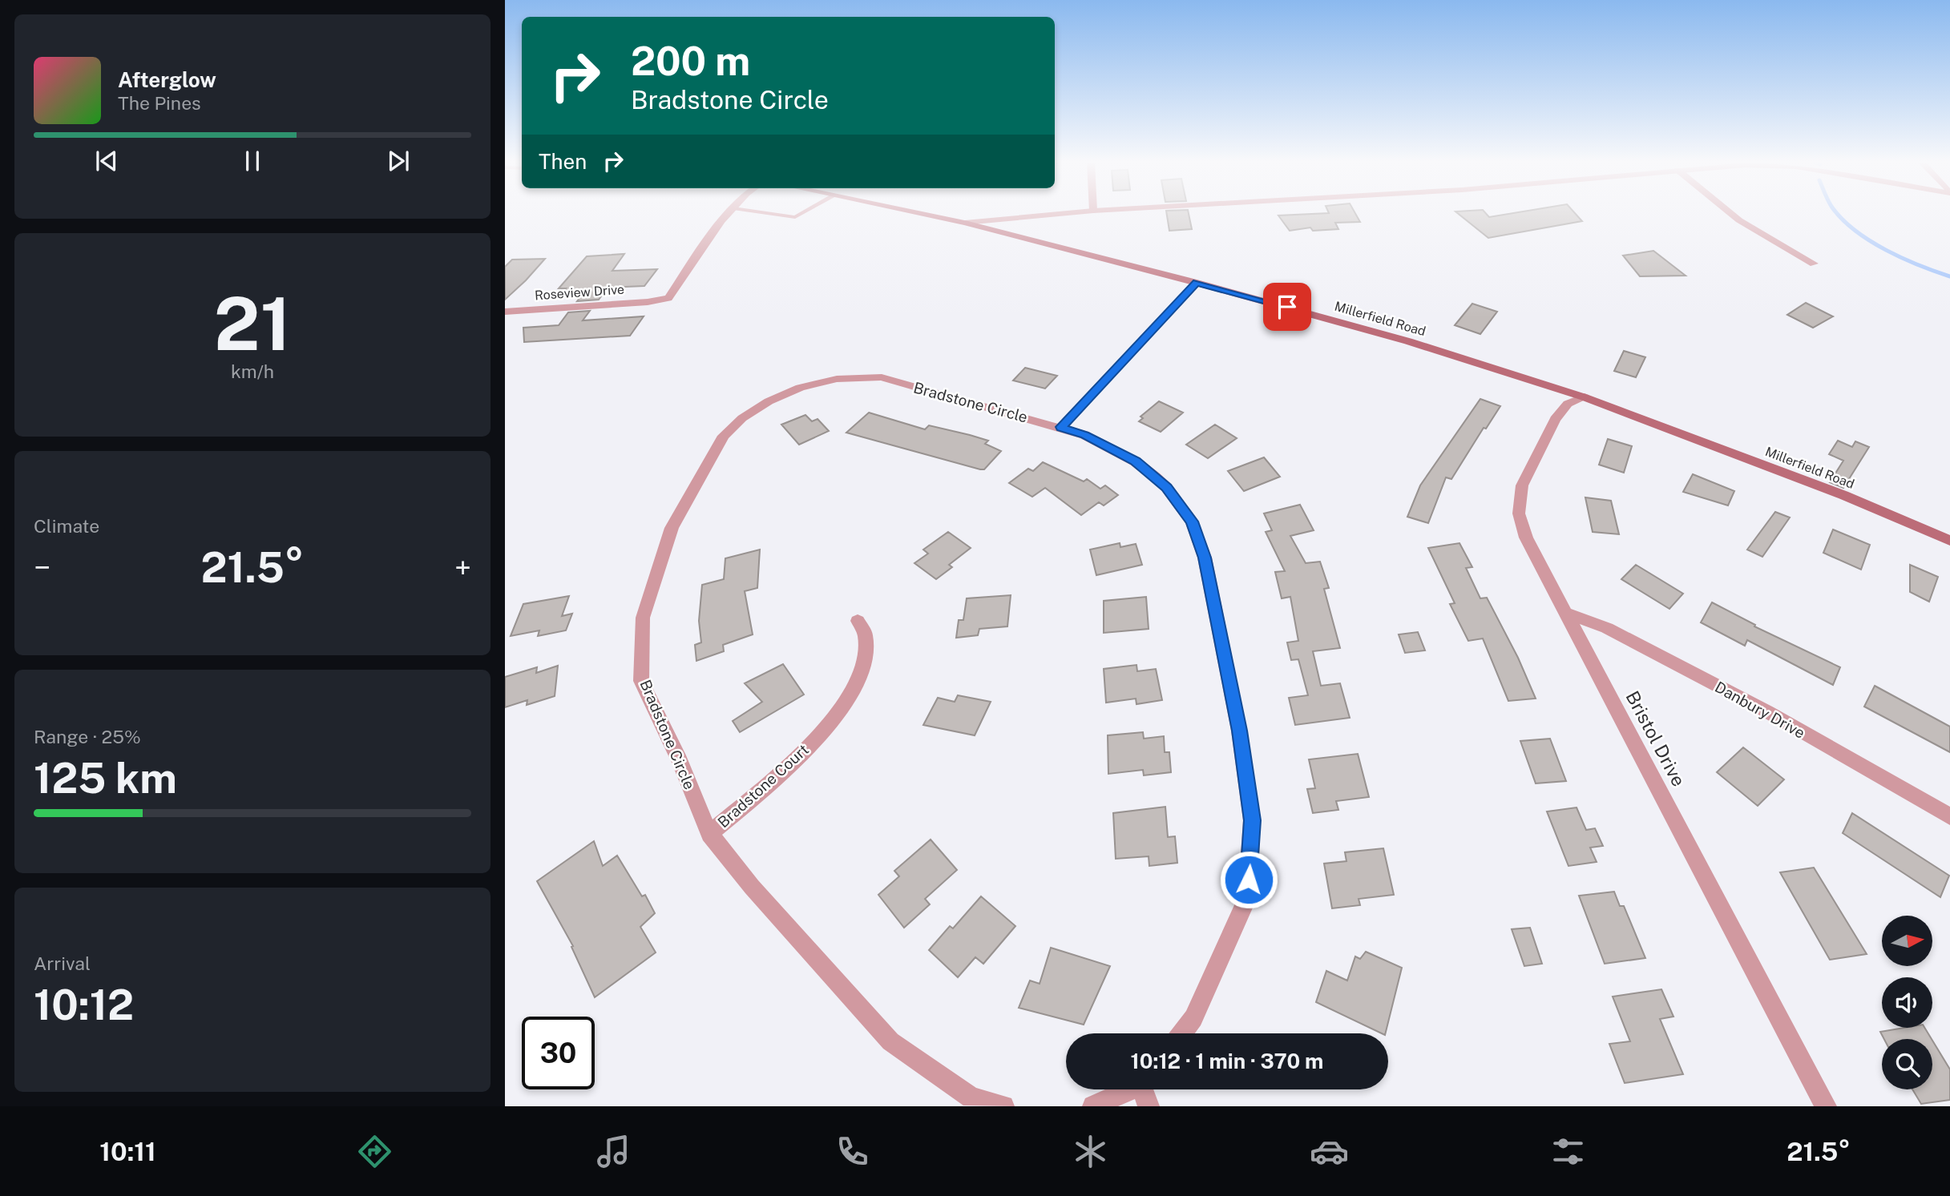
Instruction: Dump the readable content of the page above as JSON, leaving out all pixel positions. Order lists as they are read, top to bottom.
{
  "streets": {
    "main road": ["Millerfield Road"],
    "street": [
      "Roseview Drive",
      "Bradstone Circle",
      "Danbury Drive",
      "Bristol Drive",
      "Bradstone Court"
    ]
  },
  "crossings": [
    ["Millerfield Road", "Bristol Drive"],
    ["Bradstone Circle", "Bradstone Court"],
    ["Danbury Drive", "Bristol Drive"]
  ],
  "north": "right",
  "page": {
    "turn": ["200 m", "Bradstone Circle"],
    "song": ["Afterglow", "The Pines"],
    "then": "Then",
    "tile": [
      ["21", "km/h"],
      "Climate",
      ["Range · 25%", "125 km"],
      ["Arrival", "10:12"]
    ],
    "heat": ["−", "21.5°", "+"],
    "limit": "30",
    "trip": "10:12 · 1 min · 370 m",
    "tabs": ["10:11", "21.5°"]
  }
}
